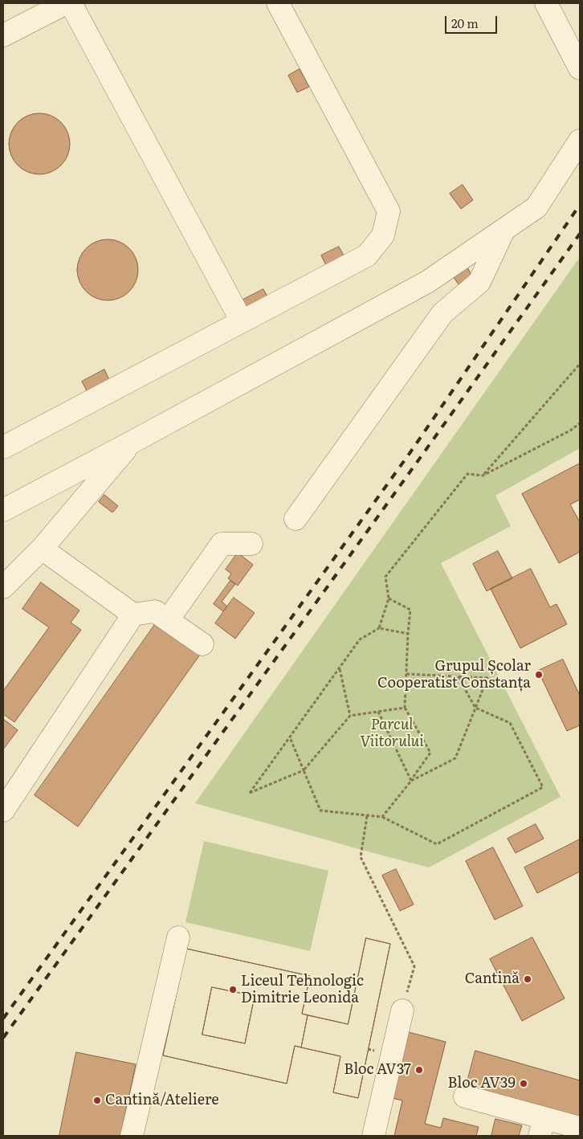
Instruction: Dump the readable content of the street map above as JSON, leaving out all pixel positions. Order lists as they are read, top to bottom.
{
  "parks": ["Parcul Viitorului"],
  "places": [
    "Grupul Școlar Cooperatist Constanța",
    "Cantină",
    "Liceul Tehnologic Dimitrie Leonida",
    "Bloc AV37",
    "Bloc AV39",
    "Cantină/Ateliere"
  ],
  "scale_bar": "20 m"
}
